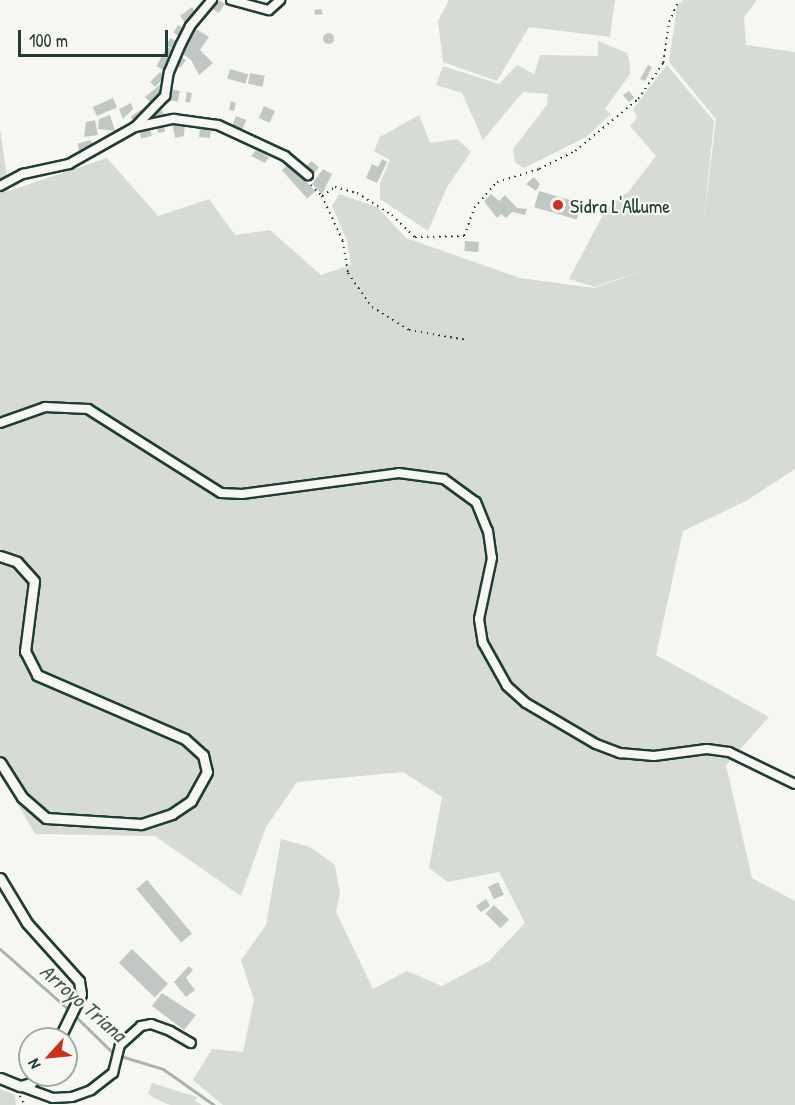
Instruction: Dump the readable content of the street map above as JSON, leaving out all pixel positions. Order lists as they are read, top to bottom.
{
  "water": ["Arroyo Triana"],
  "places": ["Sidra L'Allume"],
  "scale_bar": "100 m",
  "north": "bottom left"
}
